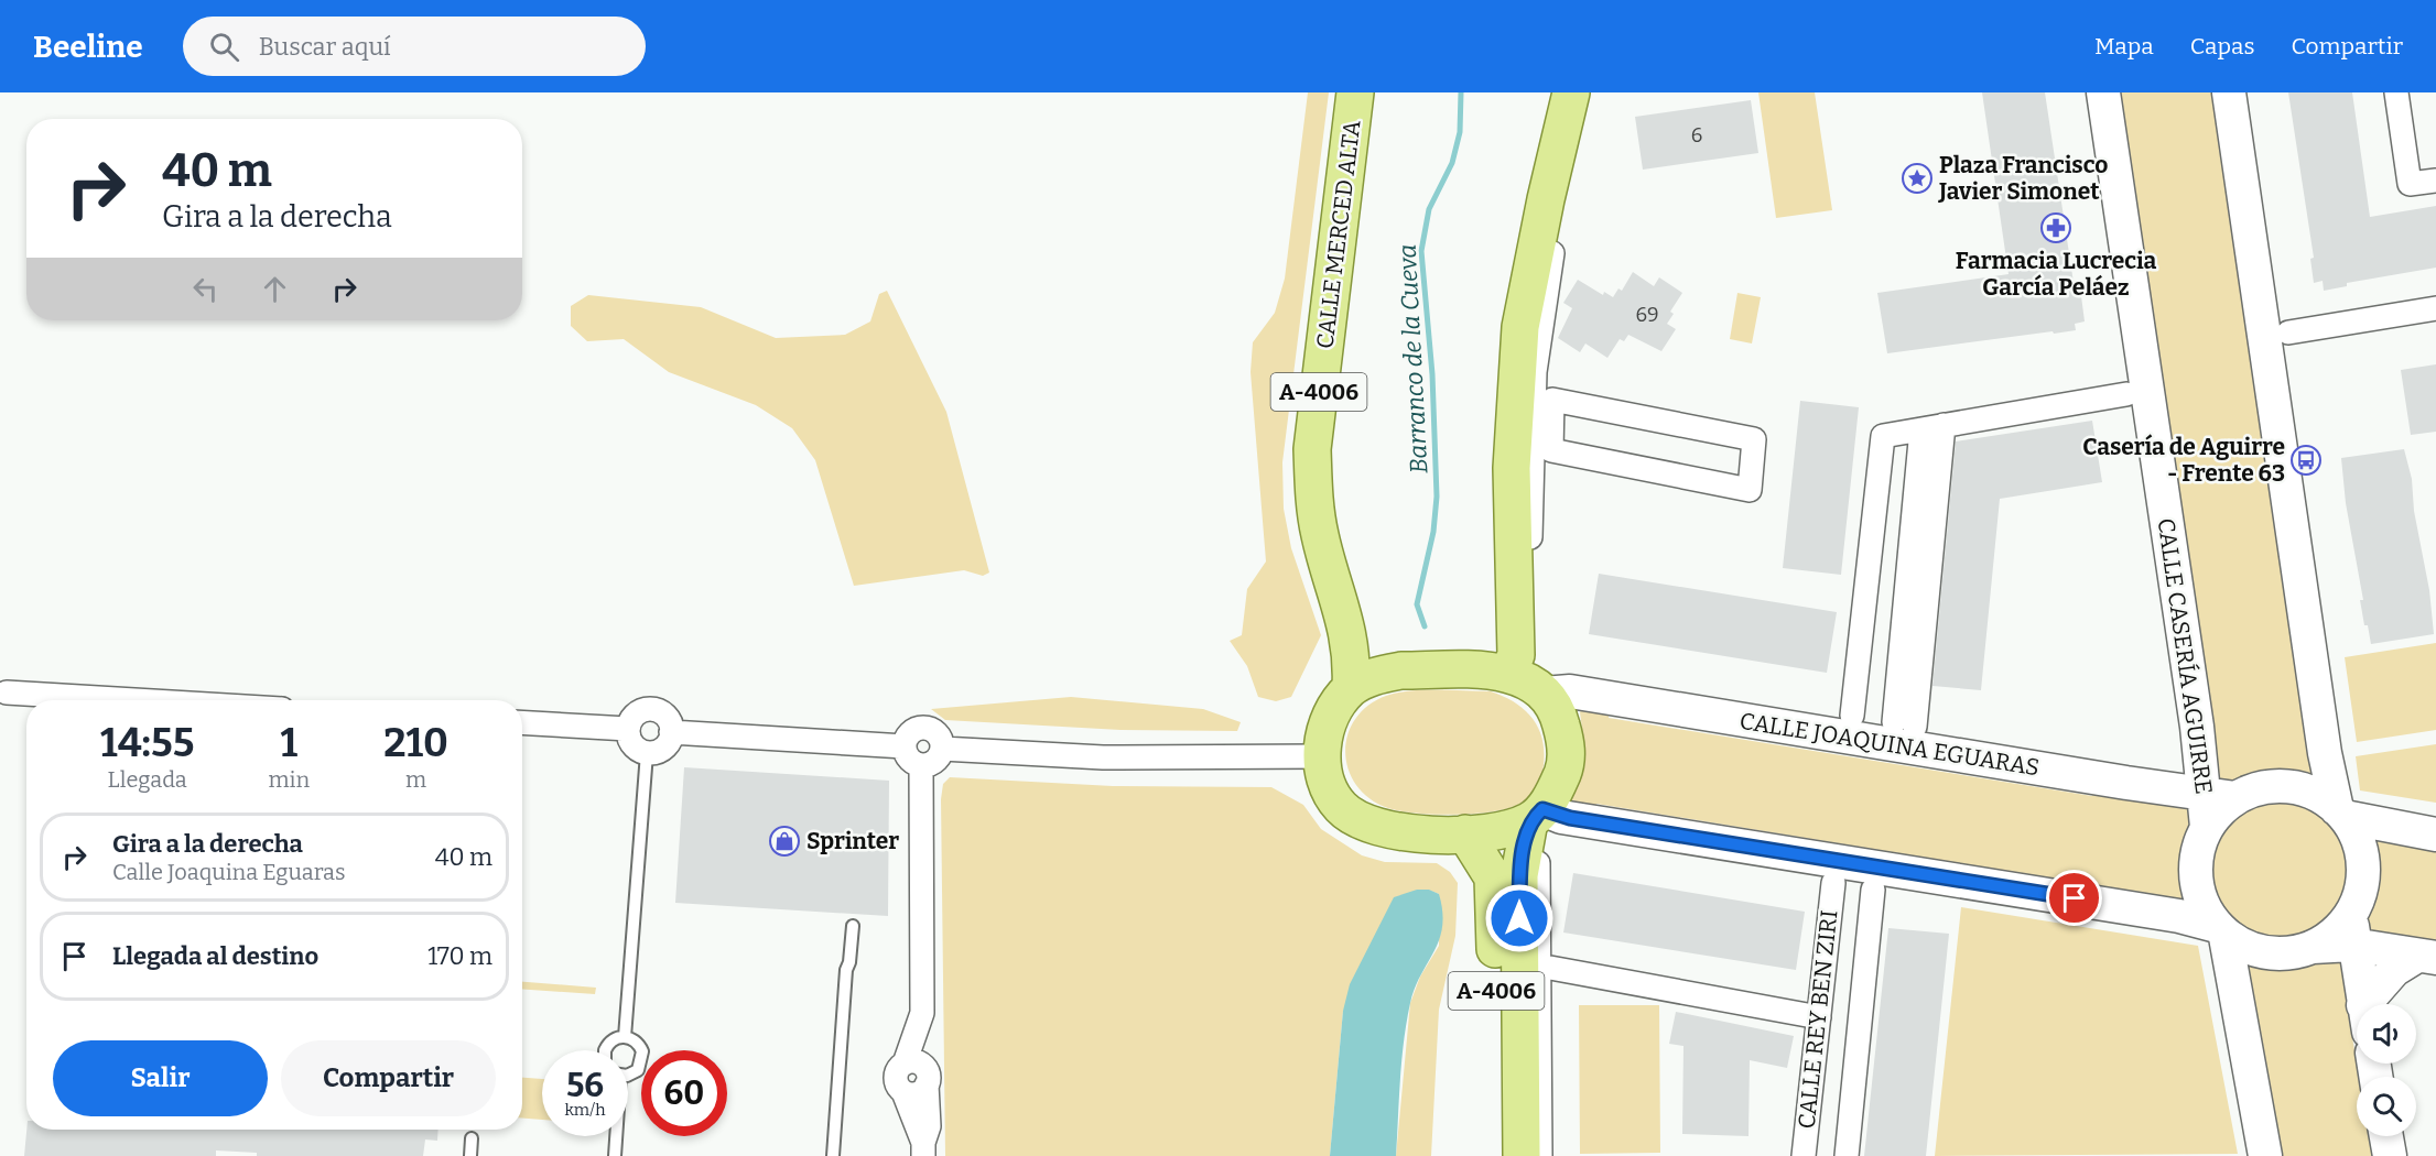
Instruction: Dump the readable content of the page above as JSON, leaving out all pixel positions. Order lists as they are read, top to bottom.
{
  "streets": {
    "main road": [
      "CALLE MERCED ALTA",
      "A-4006",
      "CALLE CASERÍA AGUIRRE",
      "CALLE JOAQUINA EGUARAS"
    ],
    "street": ["CALLE REY BEN ZIRI"]
  },
  "crossings": [
    ["CALLE MERCED ALTA", "A-4006"],
    ["CALLE MERCED ALTA", "CALLE JOAQUINA EGUARAS"],
    ["A-4006", "CALLE JOAQUINA EGUARAS"],
    ["CALLE CASERÍA AGUIRRE", "CALLE JOAQUINA EGUARAS"]
  ],
  "water": ["Barranco de la Cueva"],
  "places": {
    "place": ["Plaza Francisco Javier Simonet"],
    "pharmacy": ["Farmacia Lucrecia García Peláez"],
    "bus stop": ["Casería de Aguirre - Frente 63"],
    "shop": ["Sprinter"]
  },
  "house_numbers": ["6", "69"],
  "page": {
    "header": "Beeline",
    "search": "Buscar aquí",
    "nav": ["Mapa", "Capas", "Compartir"],
    "turn": ["40 m", "Gira a la derecha"],
    "eta": [
      "14:55",
      "Llegada",
      "1",
      "min",
      "210",
      "m"
    ],
    "list": [
      {
        "name": "Gira a la derecha",
        "note": "Calle Joaquina Eguaras",
        "value": "40 m"
      },
      {
        "name": "Llegada al destino",
        "value": "170 m"
      }
    ],
    "buttons": ["Salir", "Compartir"],
    "speed": "56 km/h",
    "limit": "60"
  }
}
